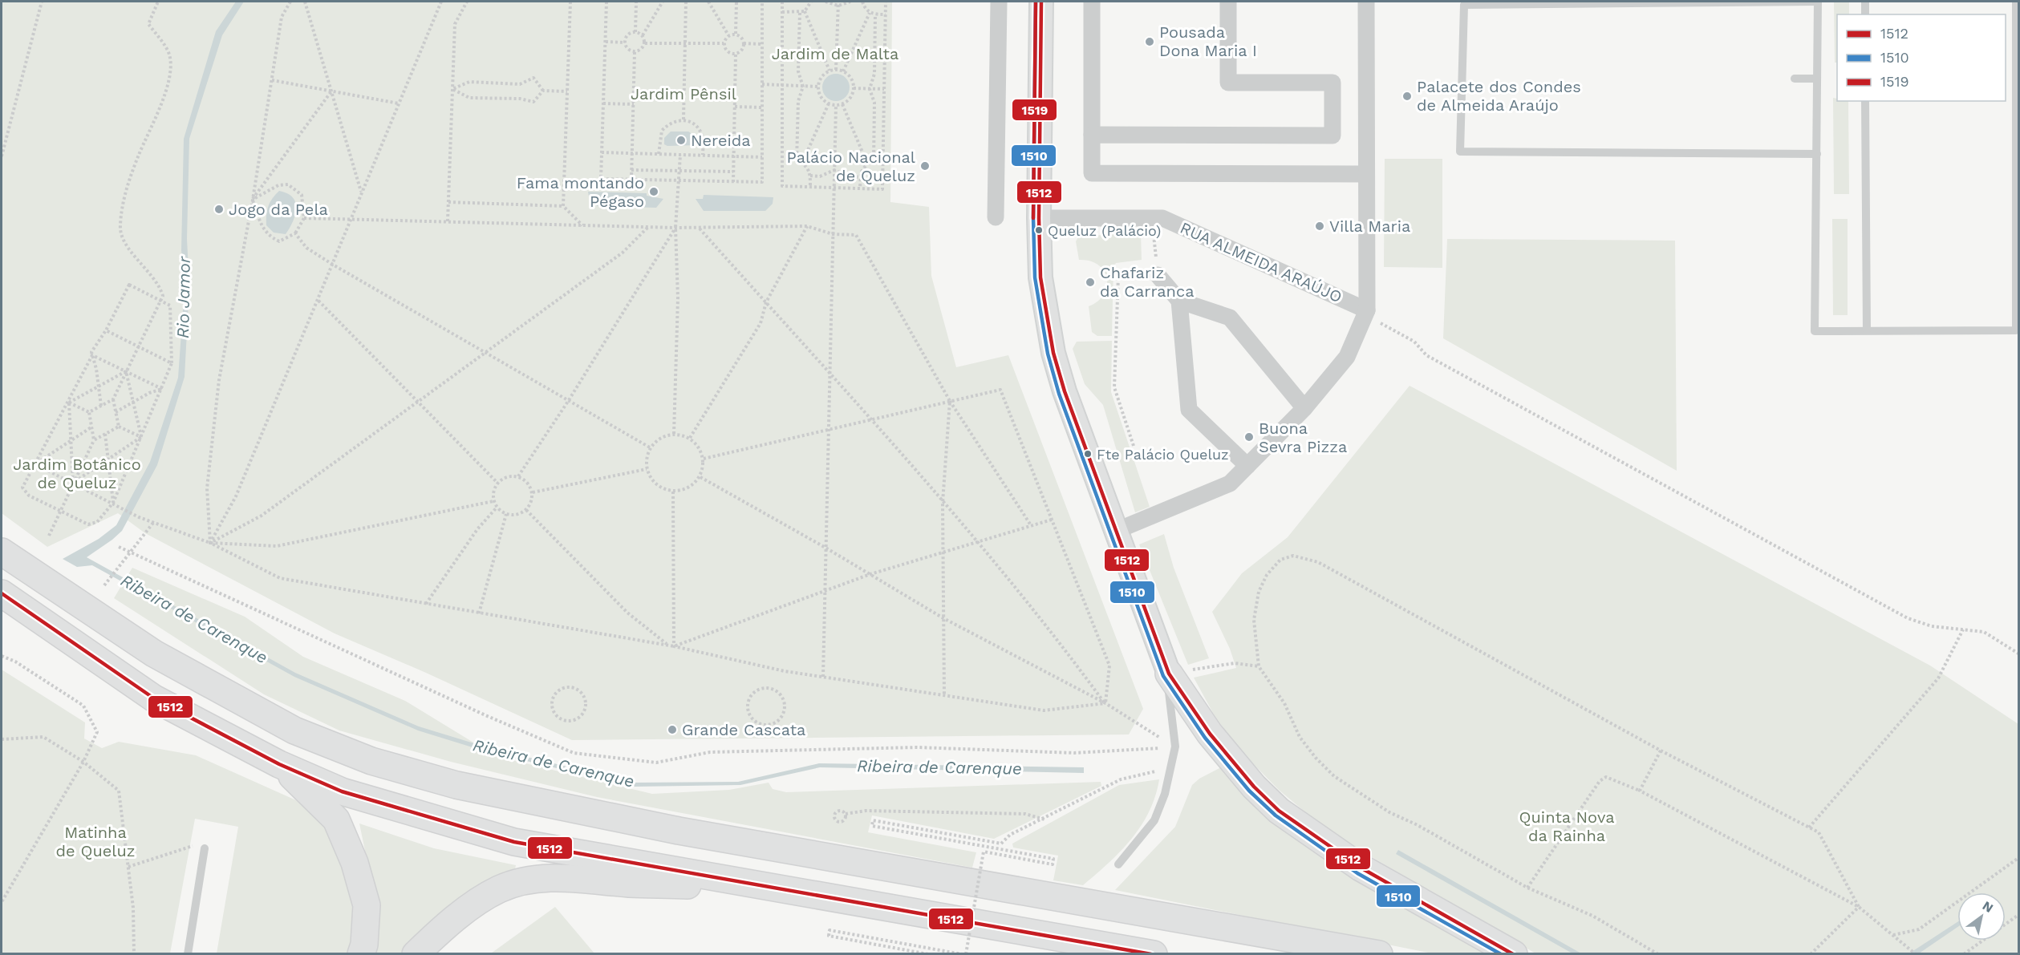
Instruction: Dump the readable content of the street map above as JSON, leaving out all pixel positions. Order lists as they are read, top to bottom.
{
  "streets": {
    "street": ["RUA ALMEIDA ARAÚJO"]
  },
  "water": ["Rio Jamor", "Ribeira de Carenque"],
  "parks": [
    "Jardim de Malta",
    "Jardim Pênsil",
    "Jardim Botânico de Queluz",
    "Quinta Nova da Rainha",
    "Matinha de Queluz"
  ],
  "places": [
    "Pousada Dona Maria I",
    "Palacete dos Condes de Almeida Araújo",
    "Nereida",
    "Palácio Nacional de Queluz",
    "Fama montando Pégaso",
    "Jogo da Pela",
    "Villa Maria",
    "Queluz (Palácio)",
    "Chafariz da Carranca",
    "Buona Sevra Pizza",
    "Fte Palácio Queluz",
    "Grande Cascata"
  ],
  "lines": ["transit line 1512", "transit line 1510", "transit line 1519"],
  "legend": ["1512", "1510", "1519"],
  "north": "top right"
}
